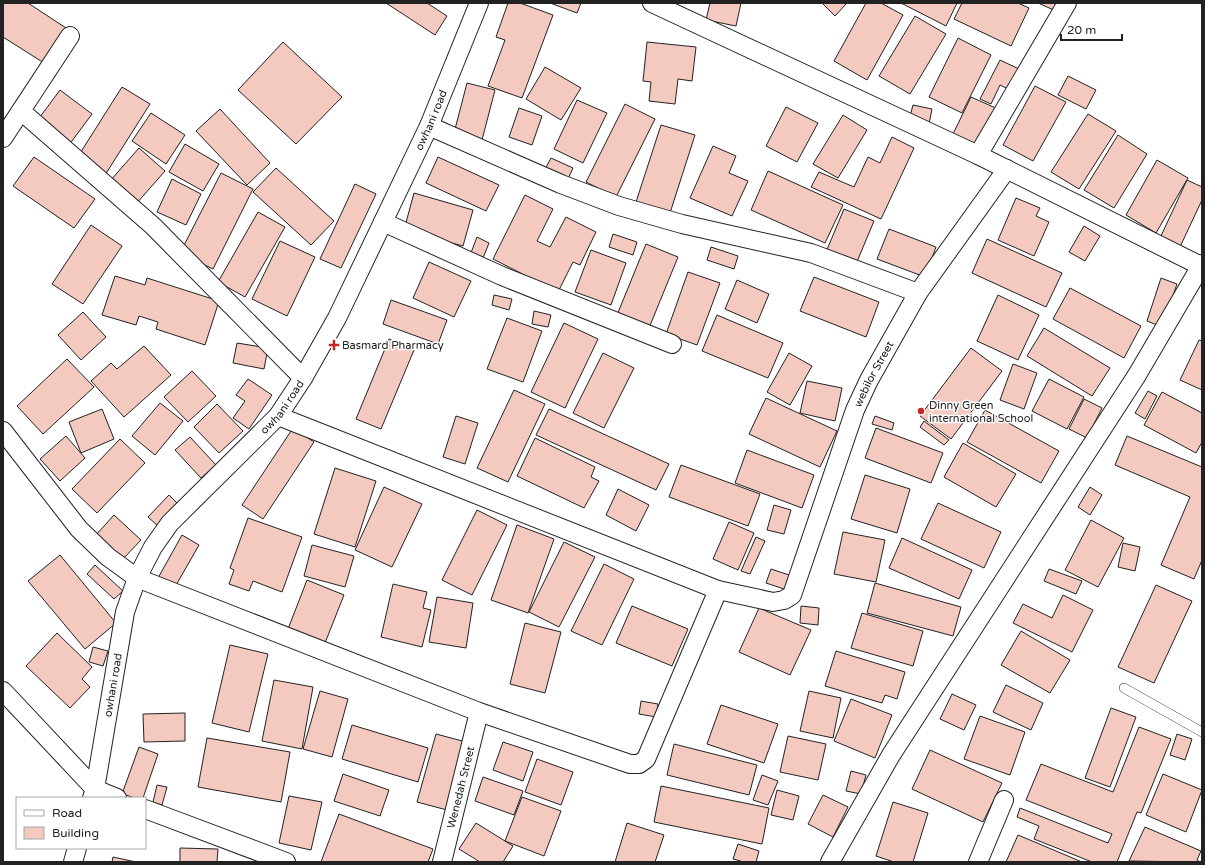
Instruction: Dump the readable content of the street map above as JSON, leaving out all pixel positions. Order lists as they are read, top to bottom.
{
  "streets": {
    "street": ["owhani road", "webilor Street", "Wenedah Street"]
  },
  "places": {
    "health": ["Basmard Pharmacy"],
    "other": ["Dinny Green international School"]
  },
  "legend": ["Road", "Building"],
  "scale_bar": "20 m"
}
